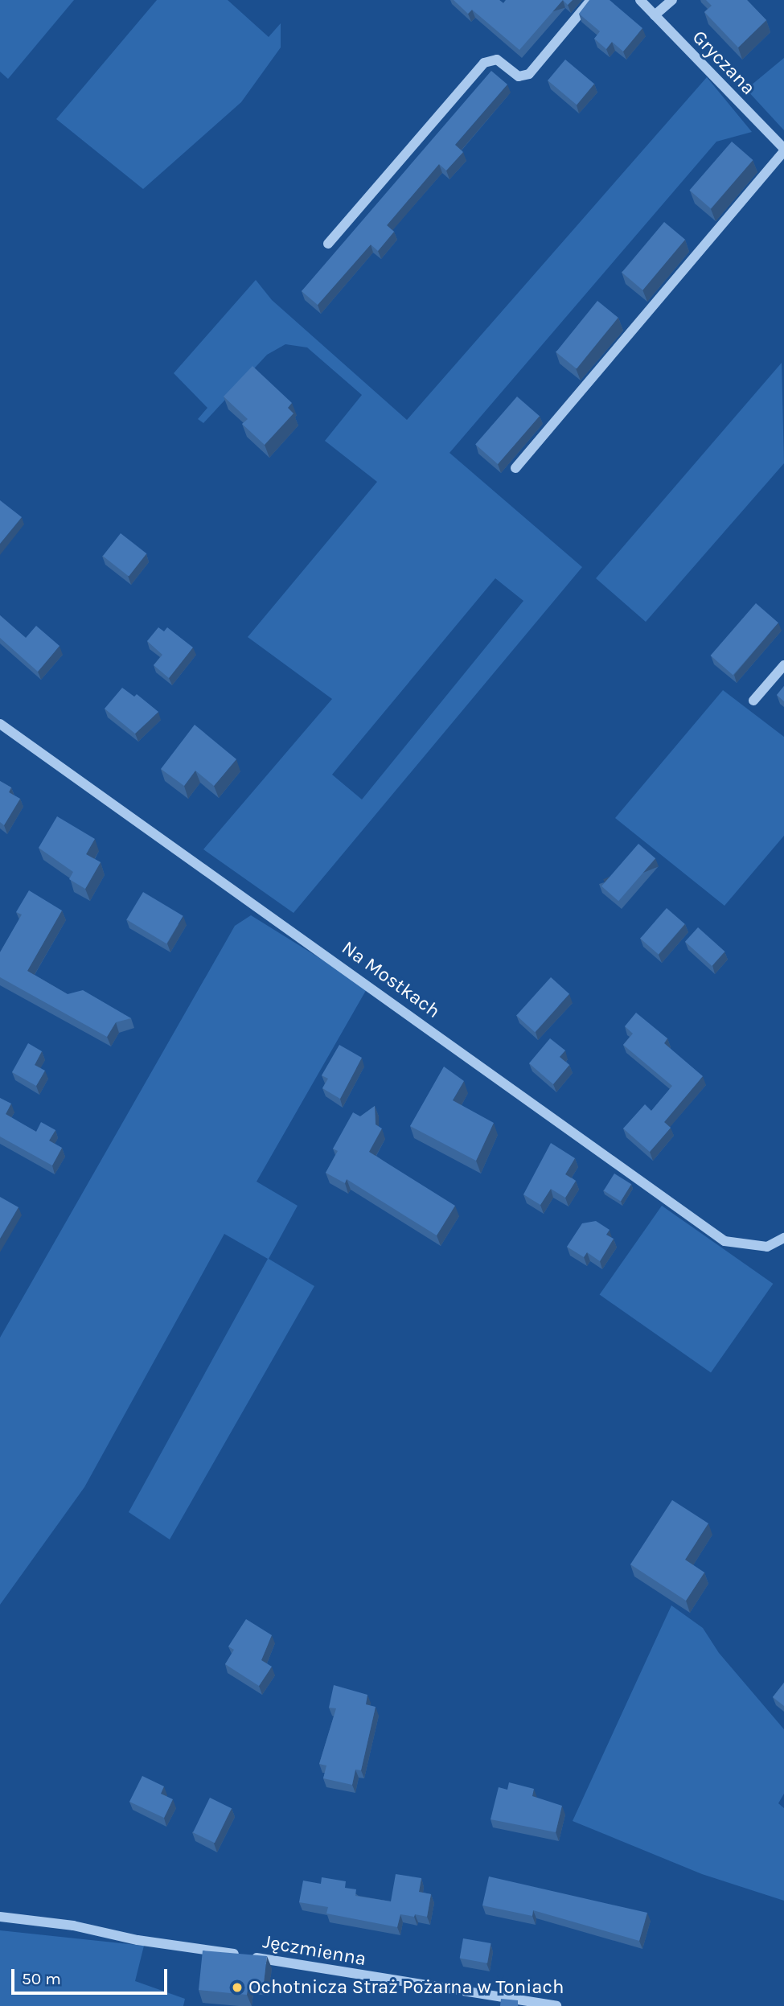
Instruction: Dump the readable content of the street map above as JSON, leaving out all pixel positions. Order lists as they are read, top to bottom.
{
  "streets": {
    "street": ["Gryczana", "Na Mostkach", "Jęczmienna"]
  },
  "places": ["Ochotnicza Straż Pożarna w Toniach"],
  "scale_bar": "50 m"
}
